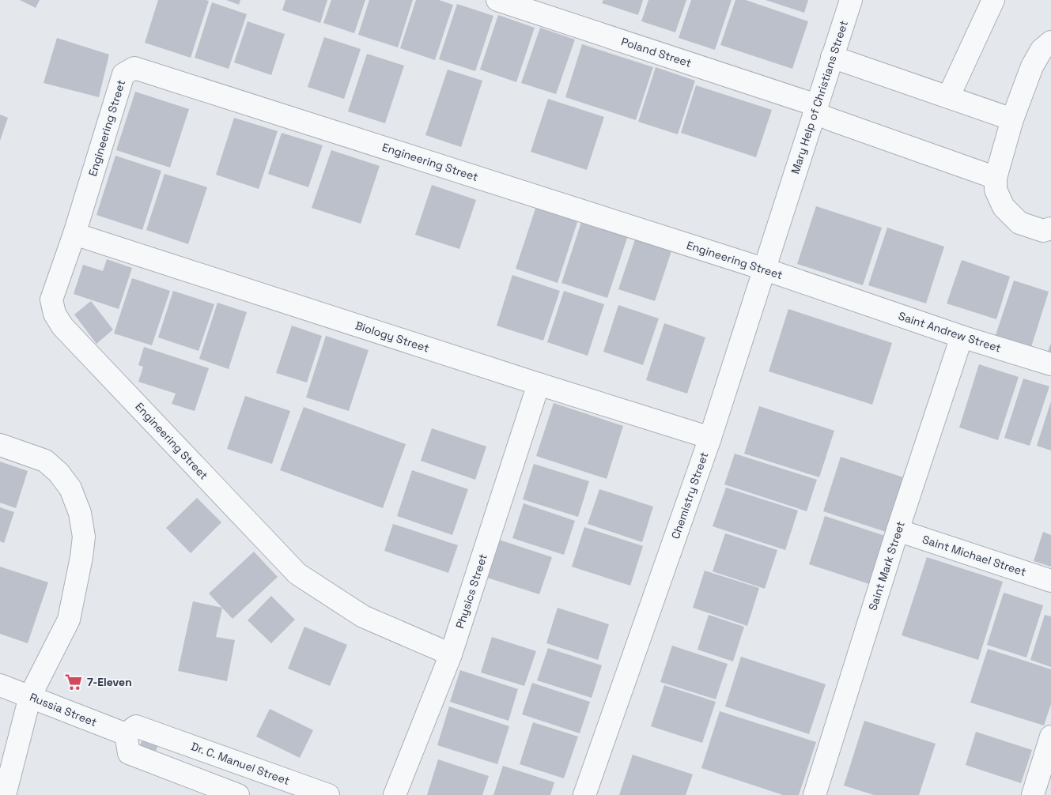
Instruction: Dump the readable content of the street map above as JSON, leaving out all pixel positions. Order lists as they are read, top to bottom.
{
  "streets": {
    "street": [
      "Poland Street",
      "Mary Help of Christians Street",
      "Engineering Street",
      "Saint Andrew Street",
      "Biology Street",
      "Chemistry Street",
      "Saint Michael Street",
      "Saint Mark Street",
      "Physics Street",
      "Russia Street",
      "Dr. C. Manuel Street"
    ]
  },
  "crossings": [
    ["Poland Street", "Mary Help of Christians Street"],
    ["Mary Help of Christians Street", "Chemistry Street"],
    ["Engineering Street", "Saint Andrew Street"],
    ["Engineering Street", "Biology Street"],
    ["Engineering Street", "Chemistry Street"],
    ["Engineering Street", "Physics Street"],
    ["Saint Andrew Street", "Saint Mark Street"],
    ["Biology Street", "Chemistry Street"],
    ["Biology Street", "Physics Street"],
    ["Saint Michael Street", "Saint Mark Street"],
    ["Russia Street", "Dr. C. Manuel Street"]
  ],
  "places": {
    "supermarket": ["7-Eleven"]
  }
}
